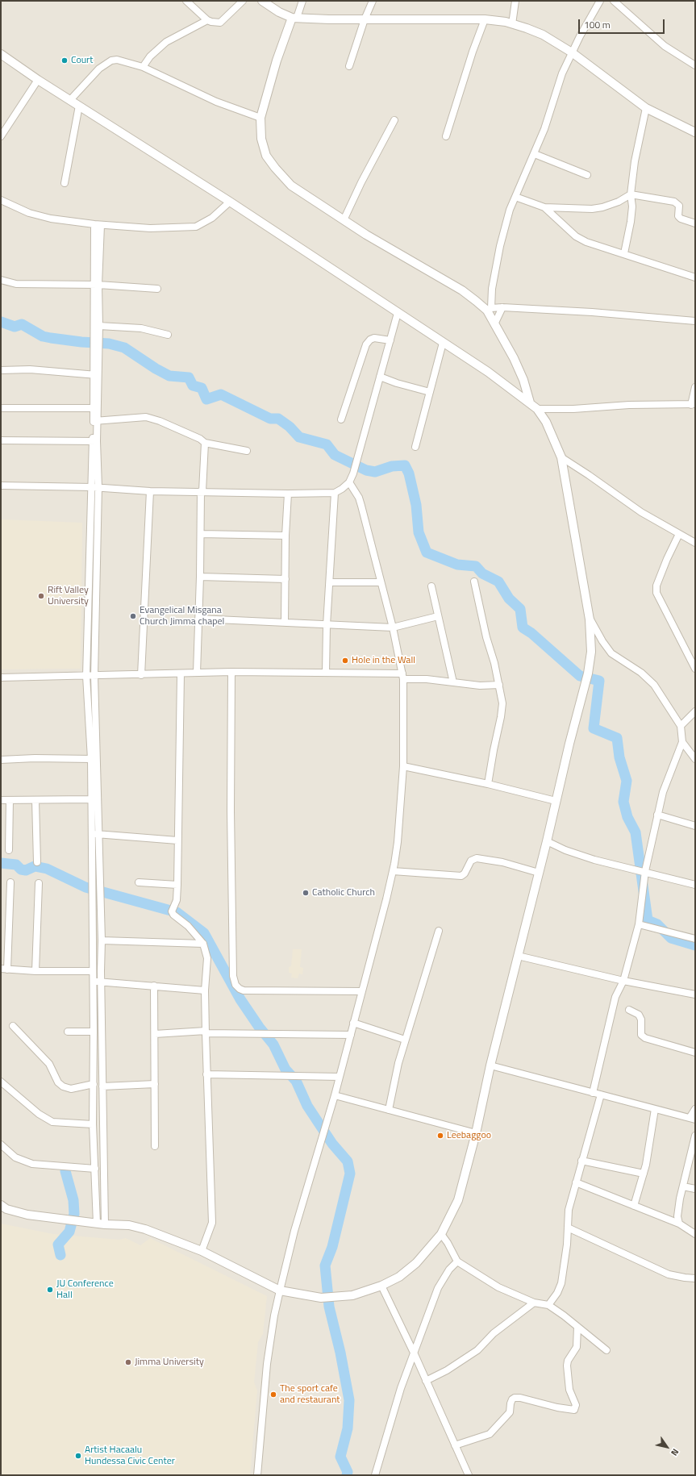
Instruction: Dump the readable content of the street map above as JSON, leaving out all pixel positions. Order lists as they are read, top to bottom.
{
  "places": [
    "Court",
    "Rift Valley University",
    "Evangelical Misgana Church Jimma chapel",
    "Hole in the Wall",
    "Catholic Church",
    "Leebaggoo",
    "JU Conference Hall",
    "Jimma University",
    "The sport cafe and restaurant",
    "Artist Hacaalu Hundessa Civic Center"
  ],
  "scale_bar": "100 m",
  "north": "bottom right"
}
